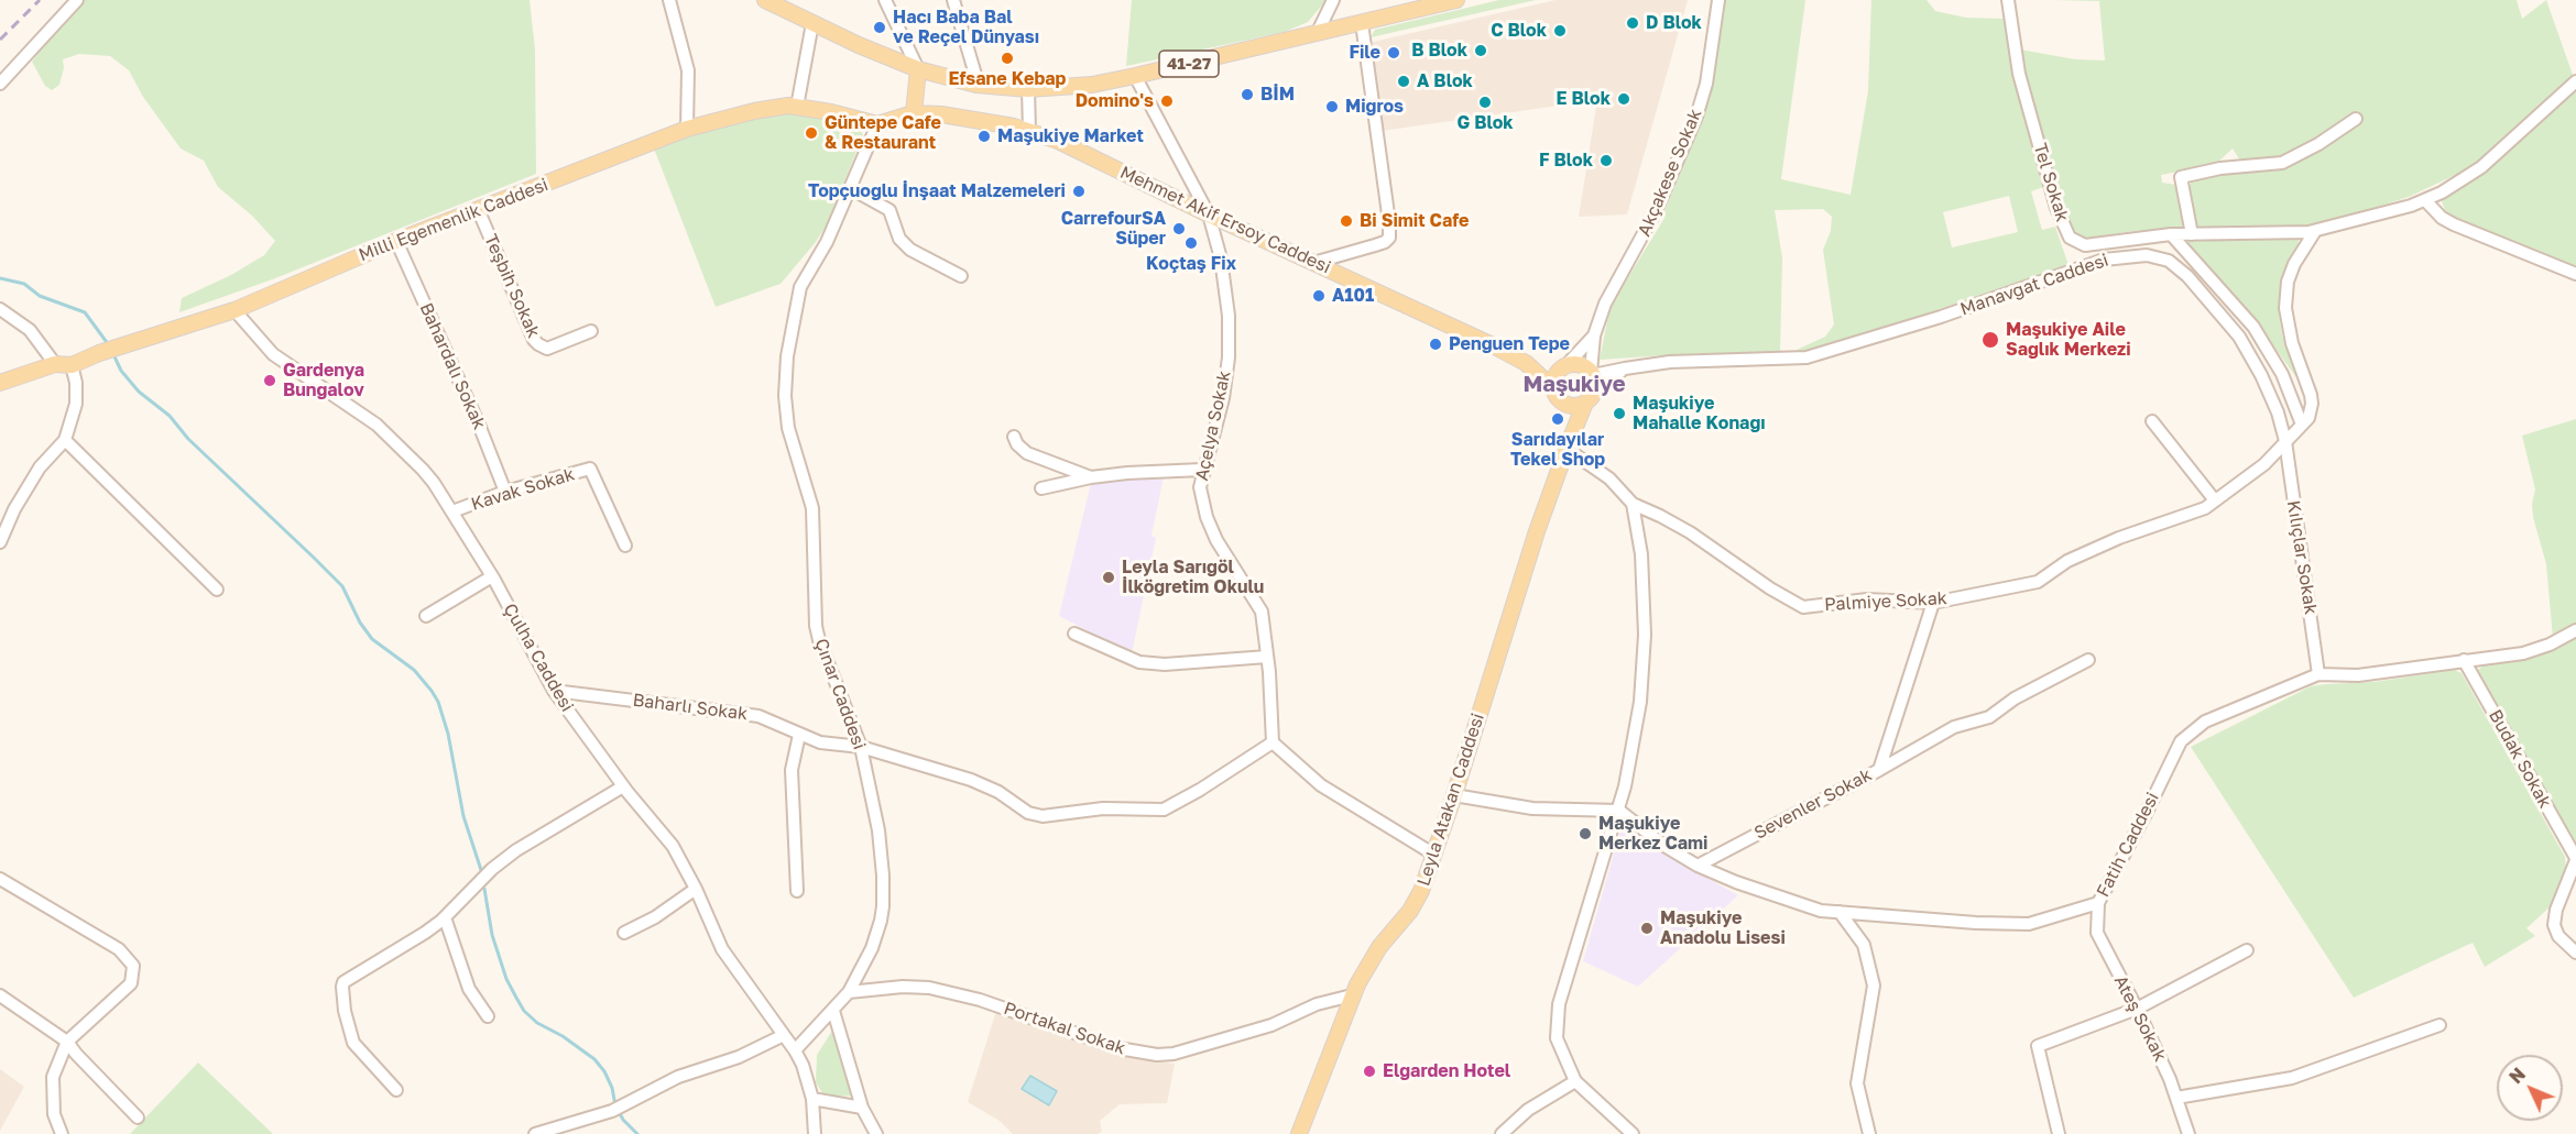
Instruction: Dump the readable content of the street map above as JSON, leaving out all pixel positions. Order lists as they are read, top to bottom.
{
  "streets": {
    "main road": [
      "41-27",
      "Milli Egemenlik Caddesi",
      "Mehmet Akif Ersoy Caddesi",
      "Leyla Atakan Caddesi"
    ],
    "street": [
      "Akçakese Sokak",
      "Tel Sokak",
      "Manavgat Caddesi",
      "Teşbih Sokak",
      "Bahardalı Sokak",
      "Açelya Sokak",
      "Kavak Sokak",
      "Kılıçlar Sokak",
      "Palmiye Sokak",
      "Çulha Caddesi",
      "Çınar Caddesi",
      "Baharlı Sokak",
      "Budak Sokak",
      "Sevenler Sokak",
      "Fatih Caddesi",
      "Ateş Sokak",
      "Portakal Sokak"
    ]
  },
  "crossings": [
    ["41-27", "Açelya Sokak"],
    ["Milli Egemenlik Caddesi", "Mehmet Akif Ersoy Caddesi"],
    ["Milli Egemenlik Caddesi", "Teşbih Sokak"],
    ["Milli Egemenlik Caddesi", "Bahardalı Sokak"],
    ["Milli Egemenlik Caddesi", "Çulha Caddesi"],
    ["Milli Egemenlik Caddesi", "Çınar Caddesi"],
    ["Mehmet Akif Ersoy Caddesi", "Açelya Sokak"],
    ["Manavgat Caddesi", "Kılıçlar Sokak"],
    ["Manavgat Caddesi", "Palmiye Sokak"],
    ["Manavgat Caddesi", "Leyla Atakan Caddesi"],
    ["Bahardalı Sokak", "Kavak Sokak"],
    ["Açelya Sokak", "Baharlı Sokak"],
    ["Kavak Sokak", "Çulha Caddesi"],
    ["Kılıçlar Sokak", "Palmiye Sokak"],
    ["Kılıçlar Sokak", "Fatih Caddesi"],
    ["Palmiye Sokak", "Sevenler Sokak"],
    ["Çulha Caddesi", "Çınar Caddesi"],
    ["Çulha Caddesi", "Baharlı Sokak"],
    ["Çınar Caddesi", "Baharlı Sokak"],
    ["Çınar Caddesi", "Portakal Sokak"],
    ["Budak Sokak", "Fatih Caddesi"],
    ["Leyla Atakan Caddesi", "Portakal Sokak"],
    ["Sevenler Sokak", "Fatih Caddesi"],
    ["Fatih Caddesi", "Ateş Sokak"]
  ],
  "districts": ["Maşukiye"],
  "places": [
    "D Blok",
    "Hacı Baba Bal ve Reçel Dünyası",
    "C Blok",
    "B Blok",
    "File",
    "Efsane Kebap",
    "A Blok",
    "BİM",
    "E Blok",
    "Domino's",
    "G Blok",
    "Migros",
    "Güntepe Cafe & Restaurant",
    "Maşukiye Market",
    "F Blok",
    "Topçuoğlu İnşaat Malzemeleri",
    "Bi Simit Cafe",
    "CarrefourSA Süper",
    "Koçtaş Fix",
    "A101",
    "Maşukiye Aile Sağlık Merkezi",
    "Penguen Tepe",
    "Gardenya Bungalov",
    "Maşukiye Mahalle Konağı",
    "Sarıdayılar Tekel Shop",
    "Leyla Sarıgöl İlköğretim Okulu",
    "Maşukiye Merkez Cami",
    "Maşukiye Anadolu Lisesi",
    "Elgarden Hotel"
  ],
  "north": "top left"
}
